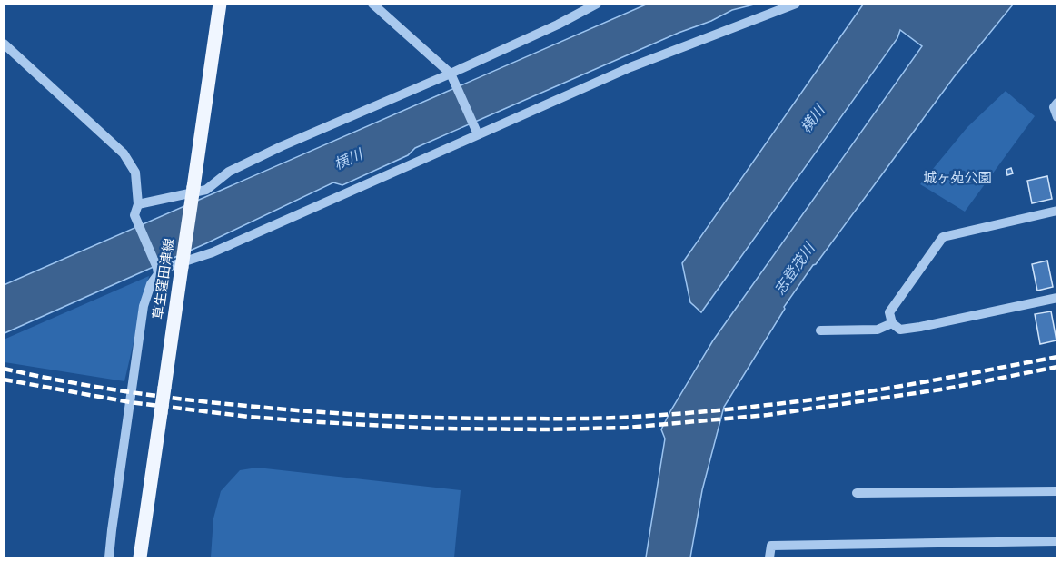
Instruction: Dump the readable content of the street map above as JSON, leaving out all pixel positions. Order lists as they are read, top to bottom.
{
  "streets": {
    "main road": ["草生窪田津線"]
  },
  "water": ["横川", "志登茂川"],
  "parks": ["城ヶ苑公園"]
}
